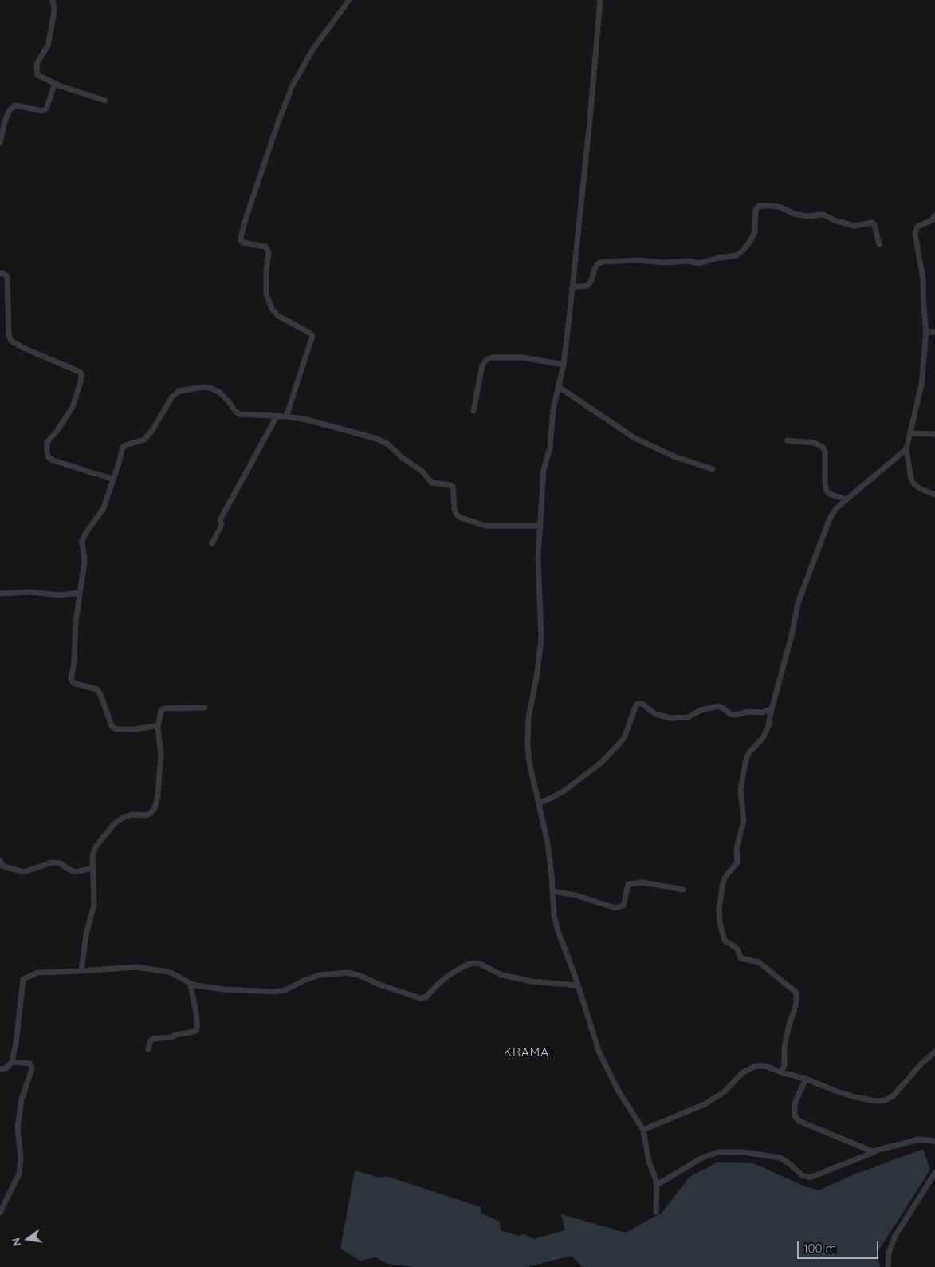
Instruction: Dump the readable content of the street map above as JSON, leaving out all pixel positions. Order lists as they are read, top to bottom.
{
  "districts": ["KRAMAT"],
  "scale_bar": "100 m",
  "north": "left"
}
